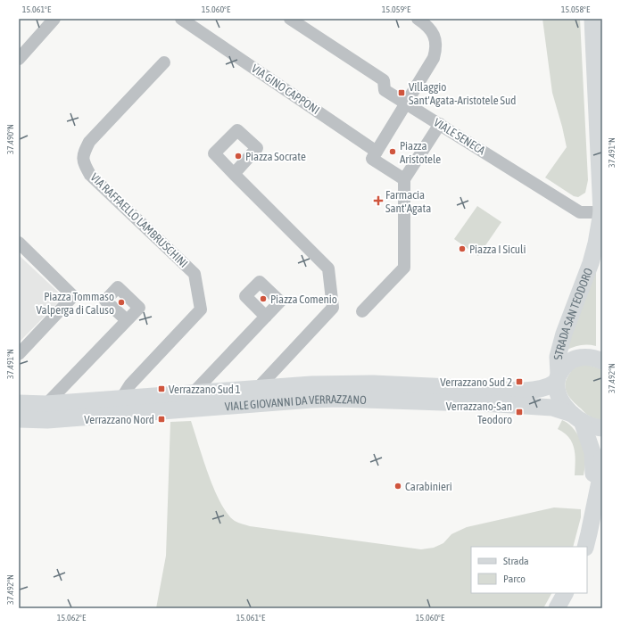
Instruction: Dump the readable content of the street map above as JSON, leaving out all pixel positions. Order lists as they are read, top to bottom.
{
  "streets": {
    "main road": ["STRADA SAN TEODORO", "VIALE GIOVANNI DA VERRAZZANO"],
    "street": ["VIA GINO CAPPONI", "VIALE SENECA", "VIA RAFFAELLO LAMBRUSCHINI"]
  },
  "crossings": [
    ["VIALE SENECA", "STRADA SAN TEODORO"],
    ["VIA RAFFAELLO LAMBRUSCHINI", "VIALE GIOVANNI DA VERRAZZANO"],
    ["STRADA SAN TEODORO", "VIALE GIOVANNI DA VERRAZZANO"]
  ],
  "places": {
    "transit": [
      "Villaggio Sant'Agata-Aristotele Sud",
      "Verrazzano Sud 2",
      "Verrazzano Sud 1",
      "Verrazzano-San Teodoro",
      "Verrazzano Nord"
    ],
    "other": [
      "Piazza Aristotele",
      "Piazza Socrate",
      "Piazza I Siculi",
      "Piazza Comenio",
      "Piazza Tommaso Valperga di Caluso",
      "Carabinieri"
    ],
    "health": ["Farmacia Sant'Agata"]
  },
  "legend": ["Strada", "Parco"],
  "coordinates": [
    "15.061°E",
    "15.060°E",
    "15.059°E",
    "15.058°E",
    "37.490°N",
    "37.491°N",
    "37.492°N",
    "15.062°E"
  ]
}
